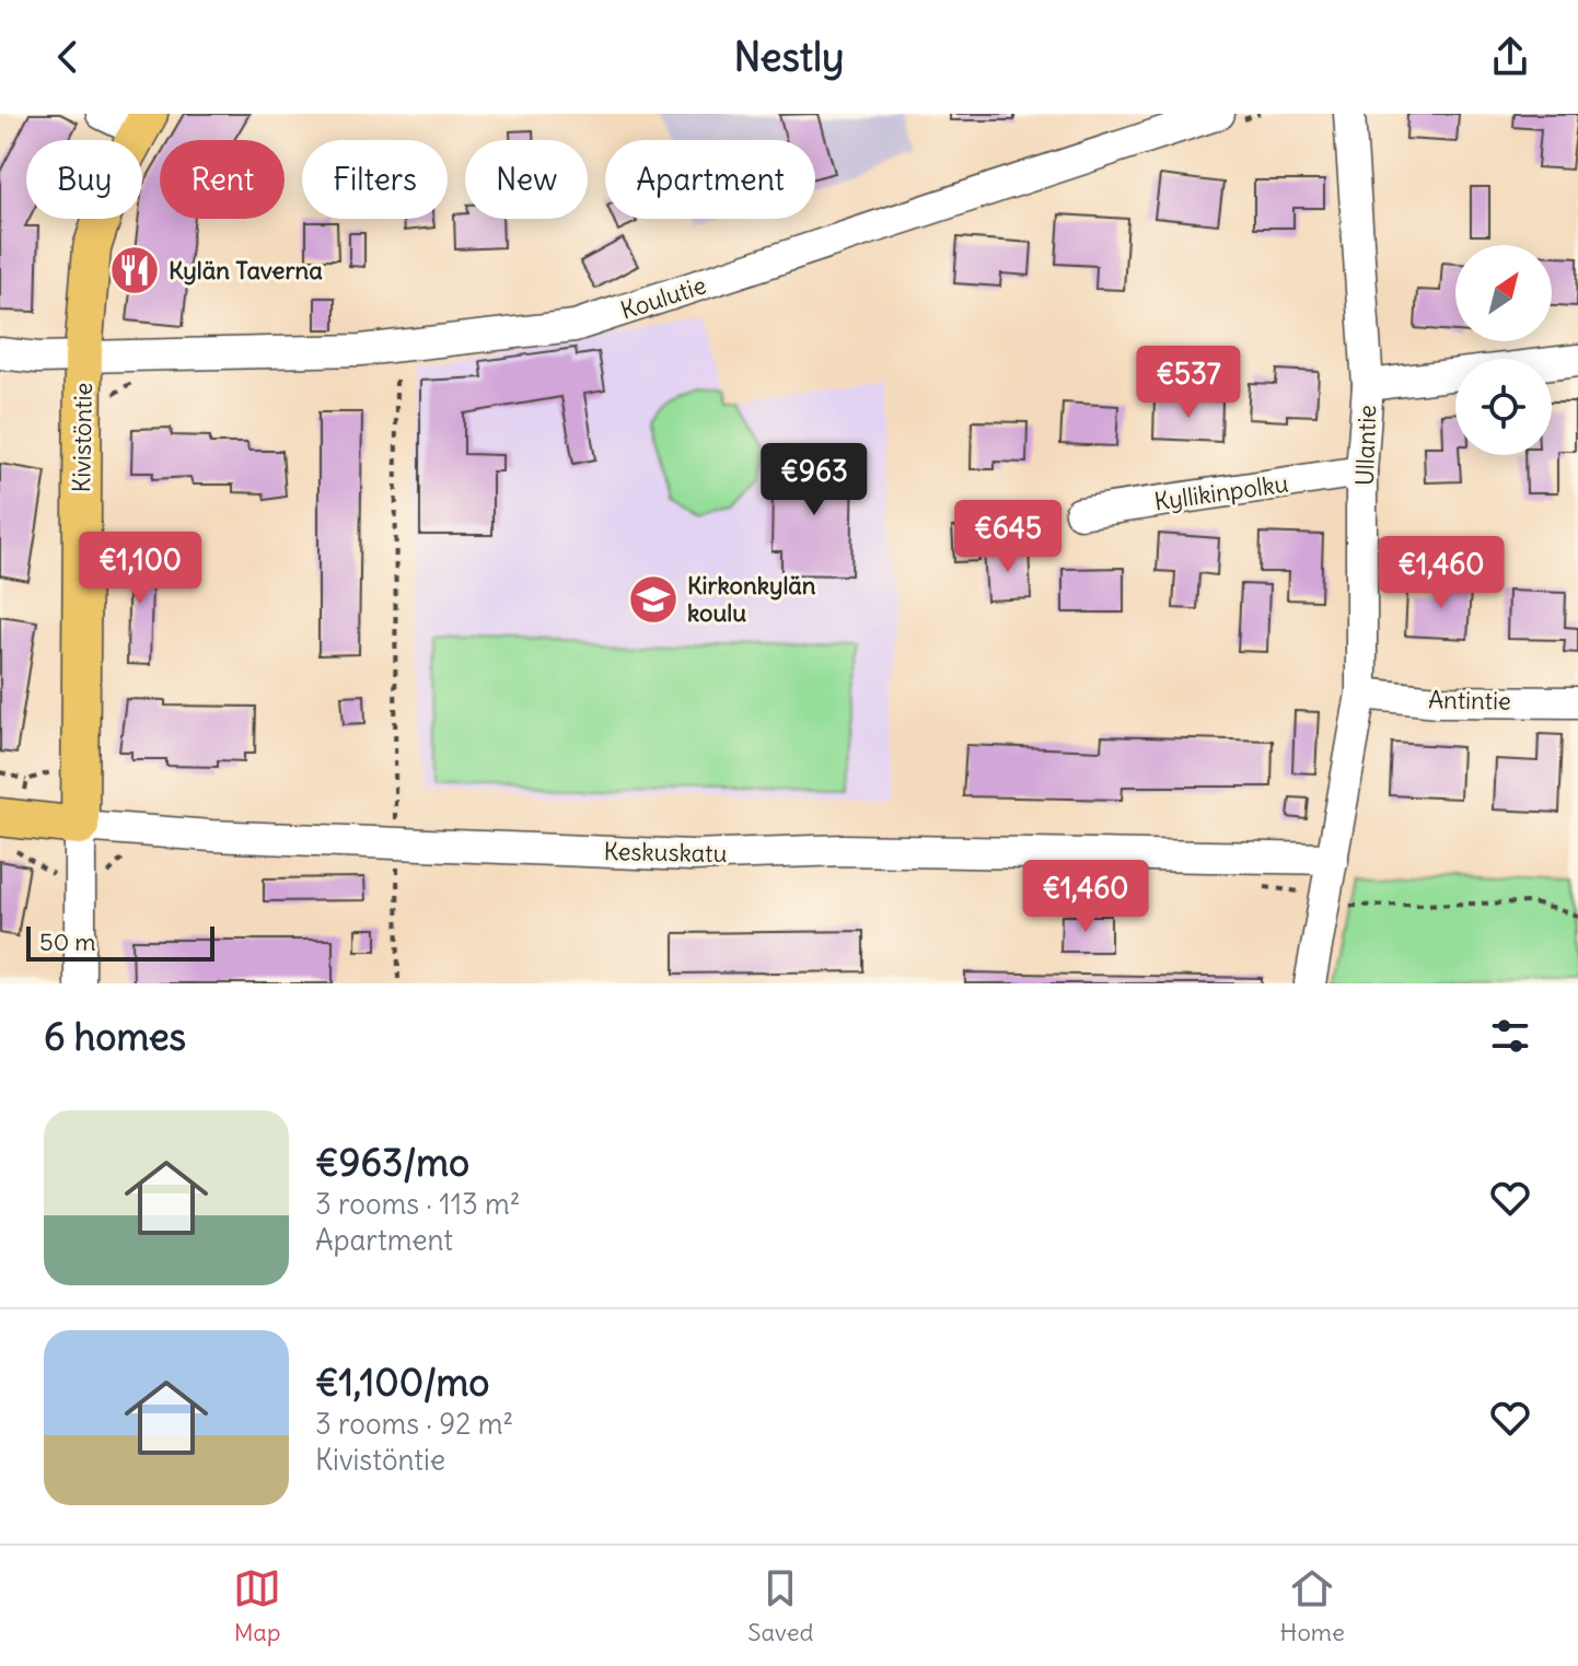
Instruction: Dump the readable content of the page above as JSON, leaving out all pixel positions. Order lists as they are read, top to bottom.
{
  "streets": {
    "main road": ["Kivistöntie", "Keskuskatu"],
    "street": [
      "Koulutie",
      "Ullantie",
      "Kyllikinpolku",
      "Antintie"
    ]
  },
  "crossings": [
    ["Koulutie", "Kivistöntie"],
    ["Kivistöntie", "Keskuskatu"],
    ["Ullantie", "Kyllikinpolku"],
    ["Ullantie", "Antintie"],
    ["Ullantie", "Keskuskatu"]
  ],
  "places": {
    "restaurant": ["Kylän Taverna"],
    "school or university": ["Kirkonkylän koulu"]
  },
  "scale_bar": "50 m",
  "north": "top right",
  "page": {
    "header": "Nestly",
    "chip": [
      "Buy",
      "Rent",
      "Filters",
      "New",
      "Apartment"
    ],
    "price": [
      "€537",
      "€963",
      "€645",
      "€1,100",
      "€1,460",
      "€1,460"
    ],
    "scale": "50 m",
    "heading": "6 homes",
    "list": [
      {
        "name": "€963/mo",
        "note": "3 rooms · 113 m² · Apartment"
      },
      {
        "name": "€1,100/mo",
        "note": "3 rooms · 92 m² · Kivistöntie"
      }
    ],
    "tabs": ["Map", "Saved", "Home"]
  }
}
